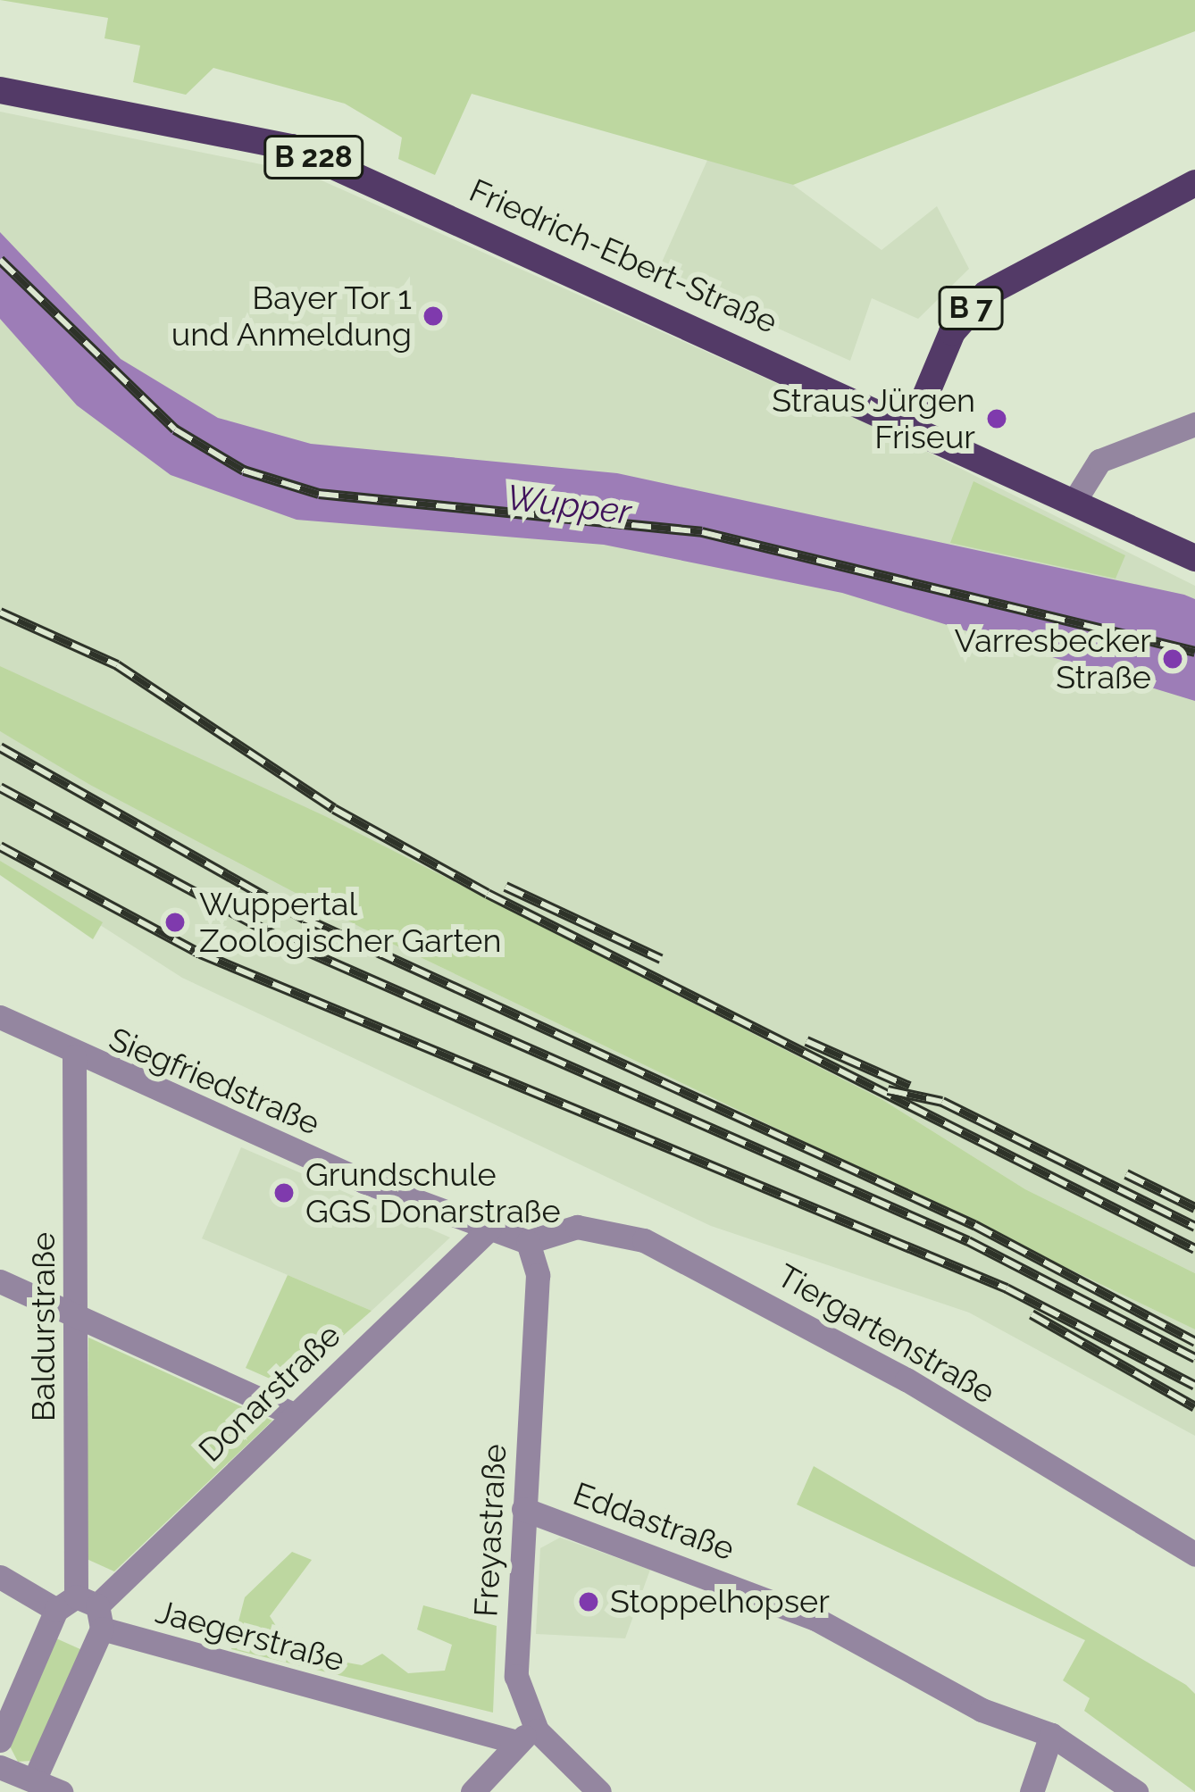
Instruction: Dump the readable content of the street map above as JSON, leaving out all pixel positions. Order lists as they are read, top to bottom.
{
  "streets": {
    "main road": ["B 228", "Friedrich-Ebert-Straße", "B 7"],
    "street": [
      "Siegfriedstraße",
      "Baldurstraße",
      "Tiergartenstraße",
      "Donarstraße",
      "Eddastraße",
      "Freyastraße",
      "Jaegerstraße"
    ]
  },
  "crossings": [
    ["Friedrich-Ebert-Straße", "B 7"],
    ["Siegfriedstraße", "Baldurstraße"],
    ["Siegfriedstraße", "Tiergartenstraße"],
    ["Siegfriedstraße", "Donarstraße"],
    ["Siegfriedstraße", "Freyastraße"],
    ["Baldurstraße", "Donarstraße"],
    ["Baldurstraße", "Jaegerstraße"],
    ["Tiergartenstraße", "Freyastraße"],
    ["Donarstraße", "Jaegerstraße"],
    ["Eddastraße", "Freyastraße"],
    ["Freyastraße", "Jaegerstraße"]
  ],
  "water": ["Wupper"],
  "places": [
    "Bayer Tor 1 und Anmeldung",
    "Straus Jürgen Friseur",
    "Varresbecker Straße",
    "Wuppertal Zoologischer Garten",
    "Grundschule GGS Donarstraße",
    "Stoppelhopser"
  ]
}
